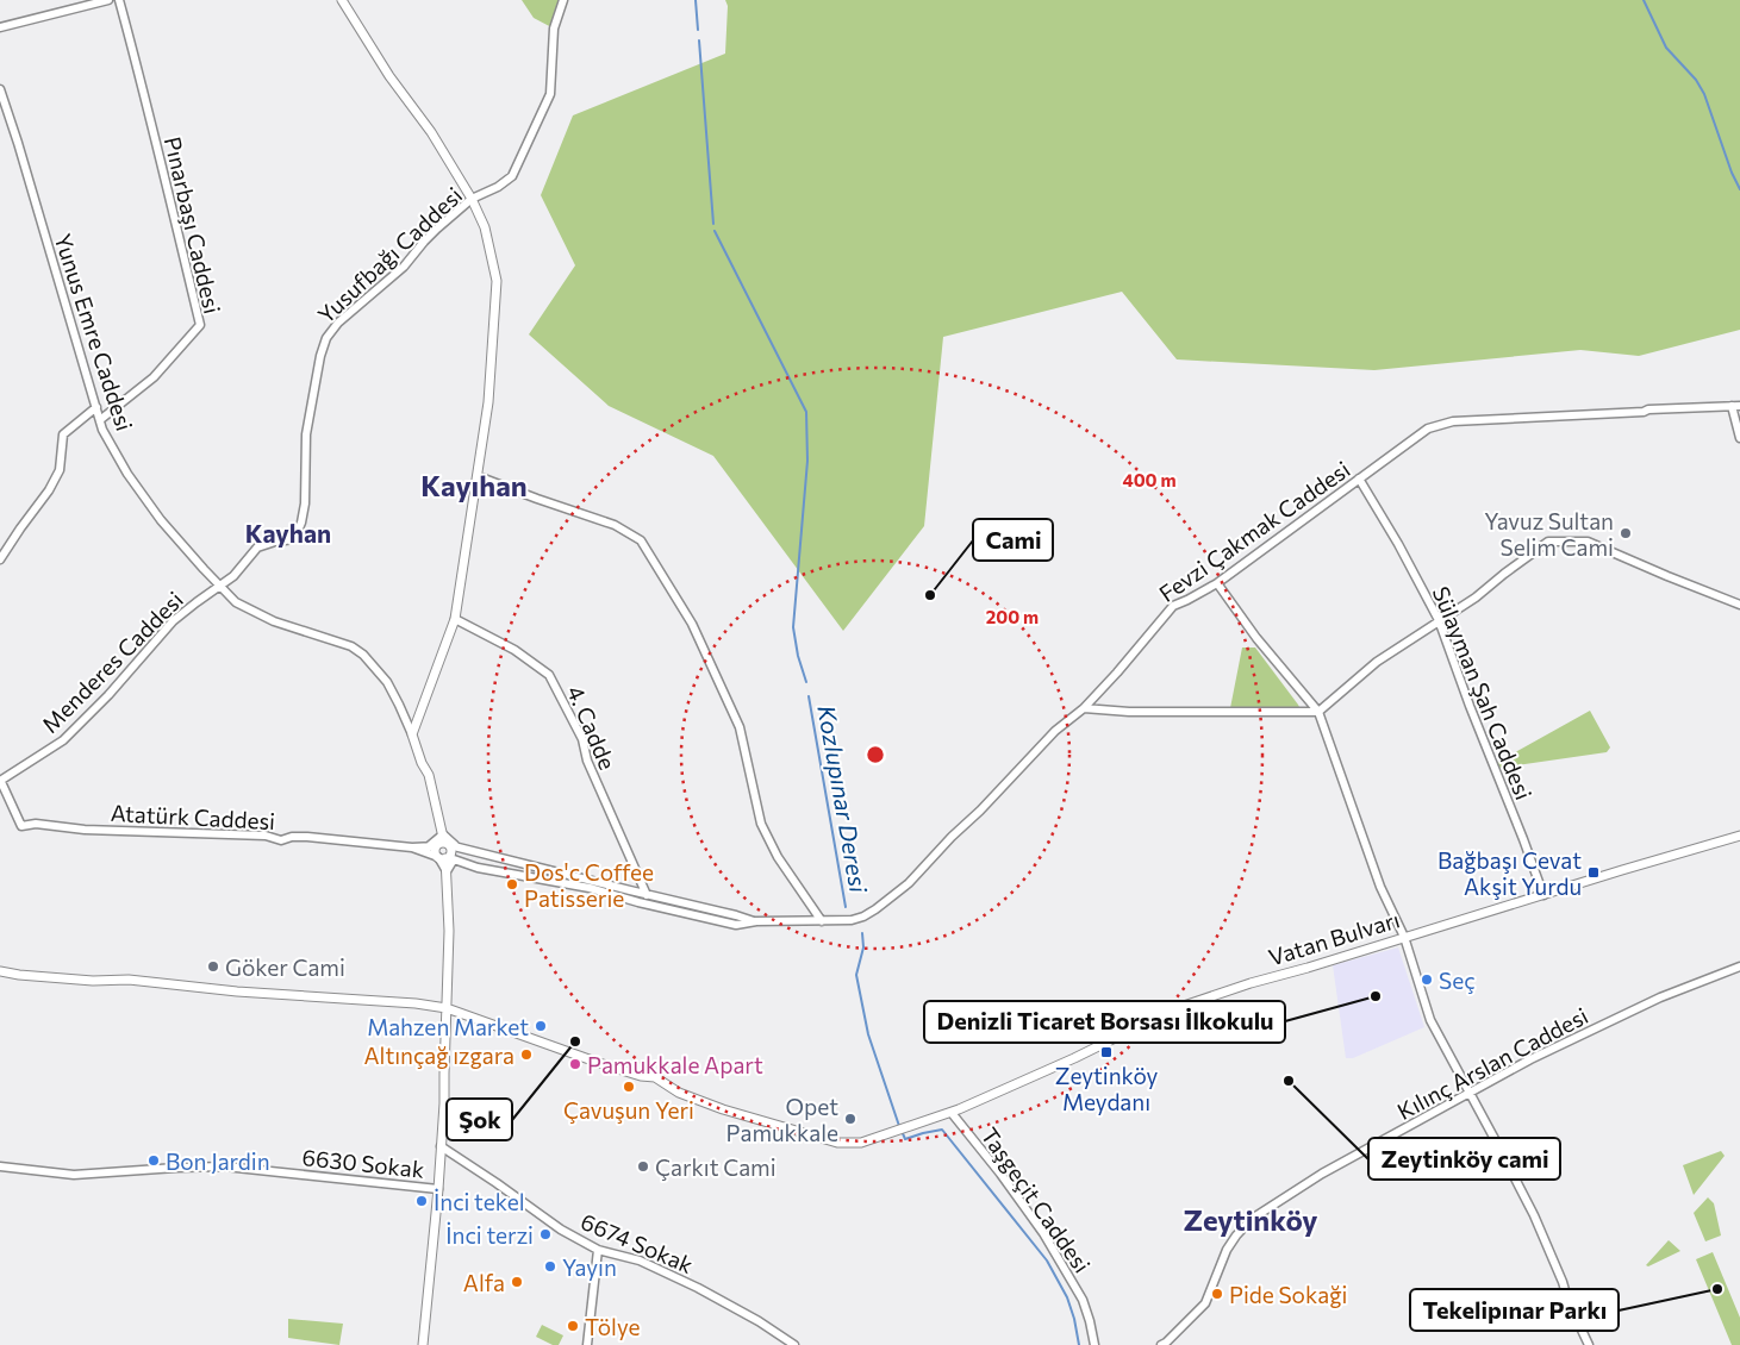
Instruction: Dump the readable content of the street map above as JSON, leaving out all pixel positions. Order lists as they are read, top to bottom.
{
  "streets": {
    "main road": ["Vatan Bulvarı"],
    "street": [
      "Pınarbaşı Caddesi",
      "Yusufbağı Caddesi",
      "Yunus Emre Caddesi",
      "Fevzi Çakmak Caddesi",
      "Menderes Caddesi",
      "Sülayman Şah Caddesi",
      "4. Cadde",
      "Atatürk Caddesi",
      "Kılınç Arslan Caddesi",
      "6630 Sokak",
      "Taşgeçit Caddesi",
      "6674 Sokak"
    ]
  },
  "crossings": [
    ["Pınarbaşı Caddesi", "Yunus Emre Caddesi"],
    ["Yusufbağı Caddesi", "Yunus Emre Caddesi"],
    ["Yusufbağı Caddesi", "Menderes Caddesi"],
    ["Yunus Emre Caddesi", "Menderes Caddesi"],
    ["Fevzi Çakmak Caddesi", "Sülayman Şah Caddesi"],
    ["Menderes Caddesi", "Atatürk Caddesi"],
    ["Sülayman Şah Caddesi", "Vatan Bulvarı"],
    ["Vatan Bulvarı", "Taşgeçit Caddesi"]
  ],
  "districts": ["Kayıhan", "Kayhan", "Zeytinköy"],
  "water": ["Kozlupınar Deresi"],
  "places": {
    "other": [
      "Yavuz Sultan Selim Cami",
      "Cami",
      "Dos'c Coffee Patisserie",
      "Göker Cami",
      "Seç",
      "Denizli Ticaret Borsası İlkokulu",
      "Mahzen Market",
      "Şok",
      "Altınçağ ızgara",
      "Pamukkale Apart",
      "Zeytinköy cami",
      "Çavuşun Yeri",
      "Opet Pamukkale",
      "Bon Jardin",
      "Çarkıt Cami",
      "İnci tekel",
      "İnci terzi",
      "Yayın",
      "Alfa",
      "Tekelipınar Parkı",
      "Pide Sokaği",
      "Tölye"
    ],
    "transit": ["Bağbaşı Cevat Akşit Yurdu", "Zeytinköy Meydanı"]
  },
  "rings": ["400 m", "200 m"]
}
